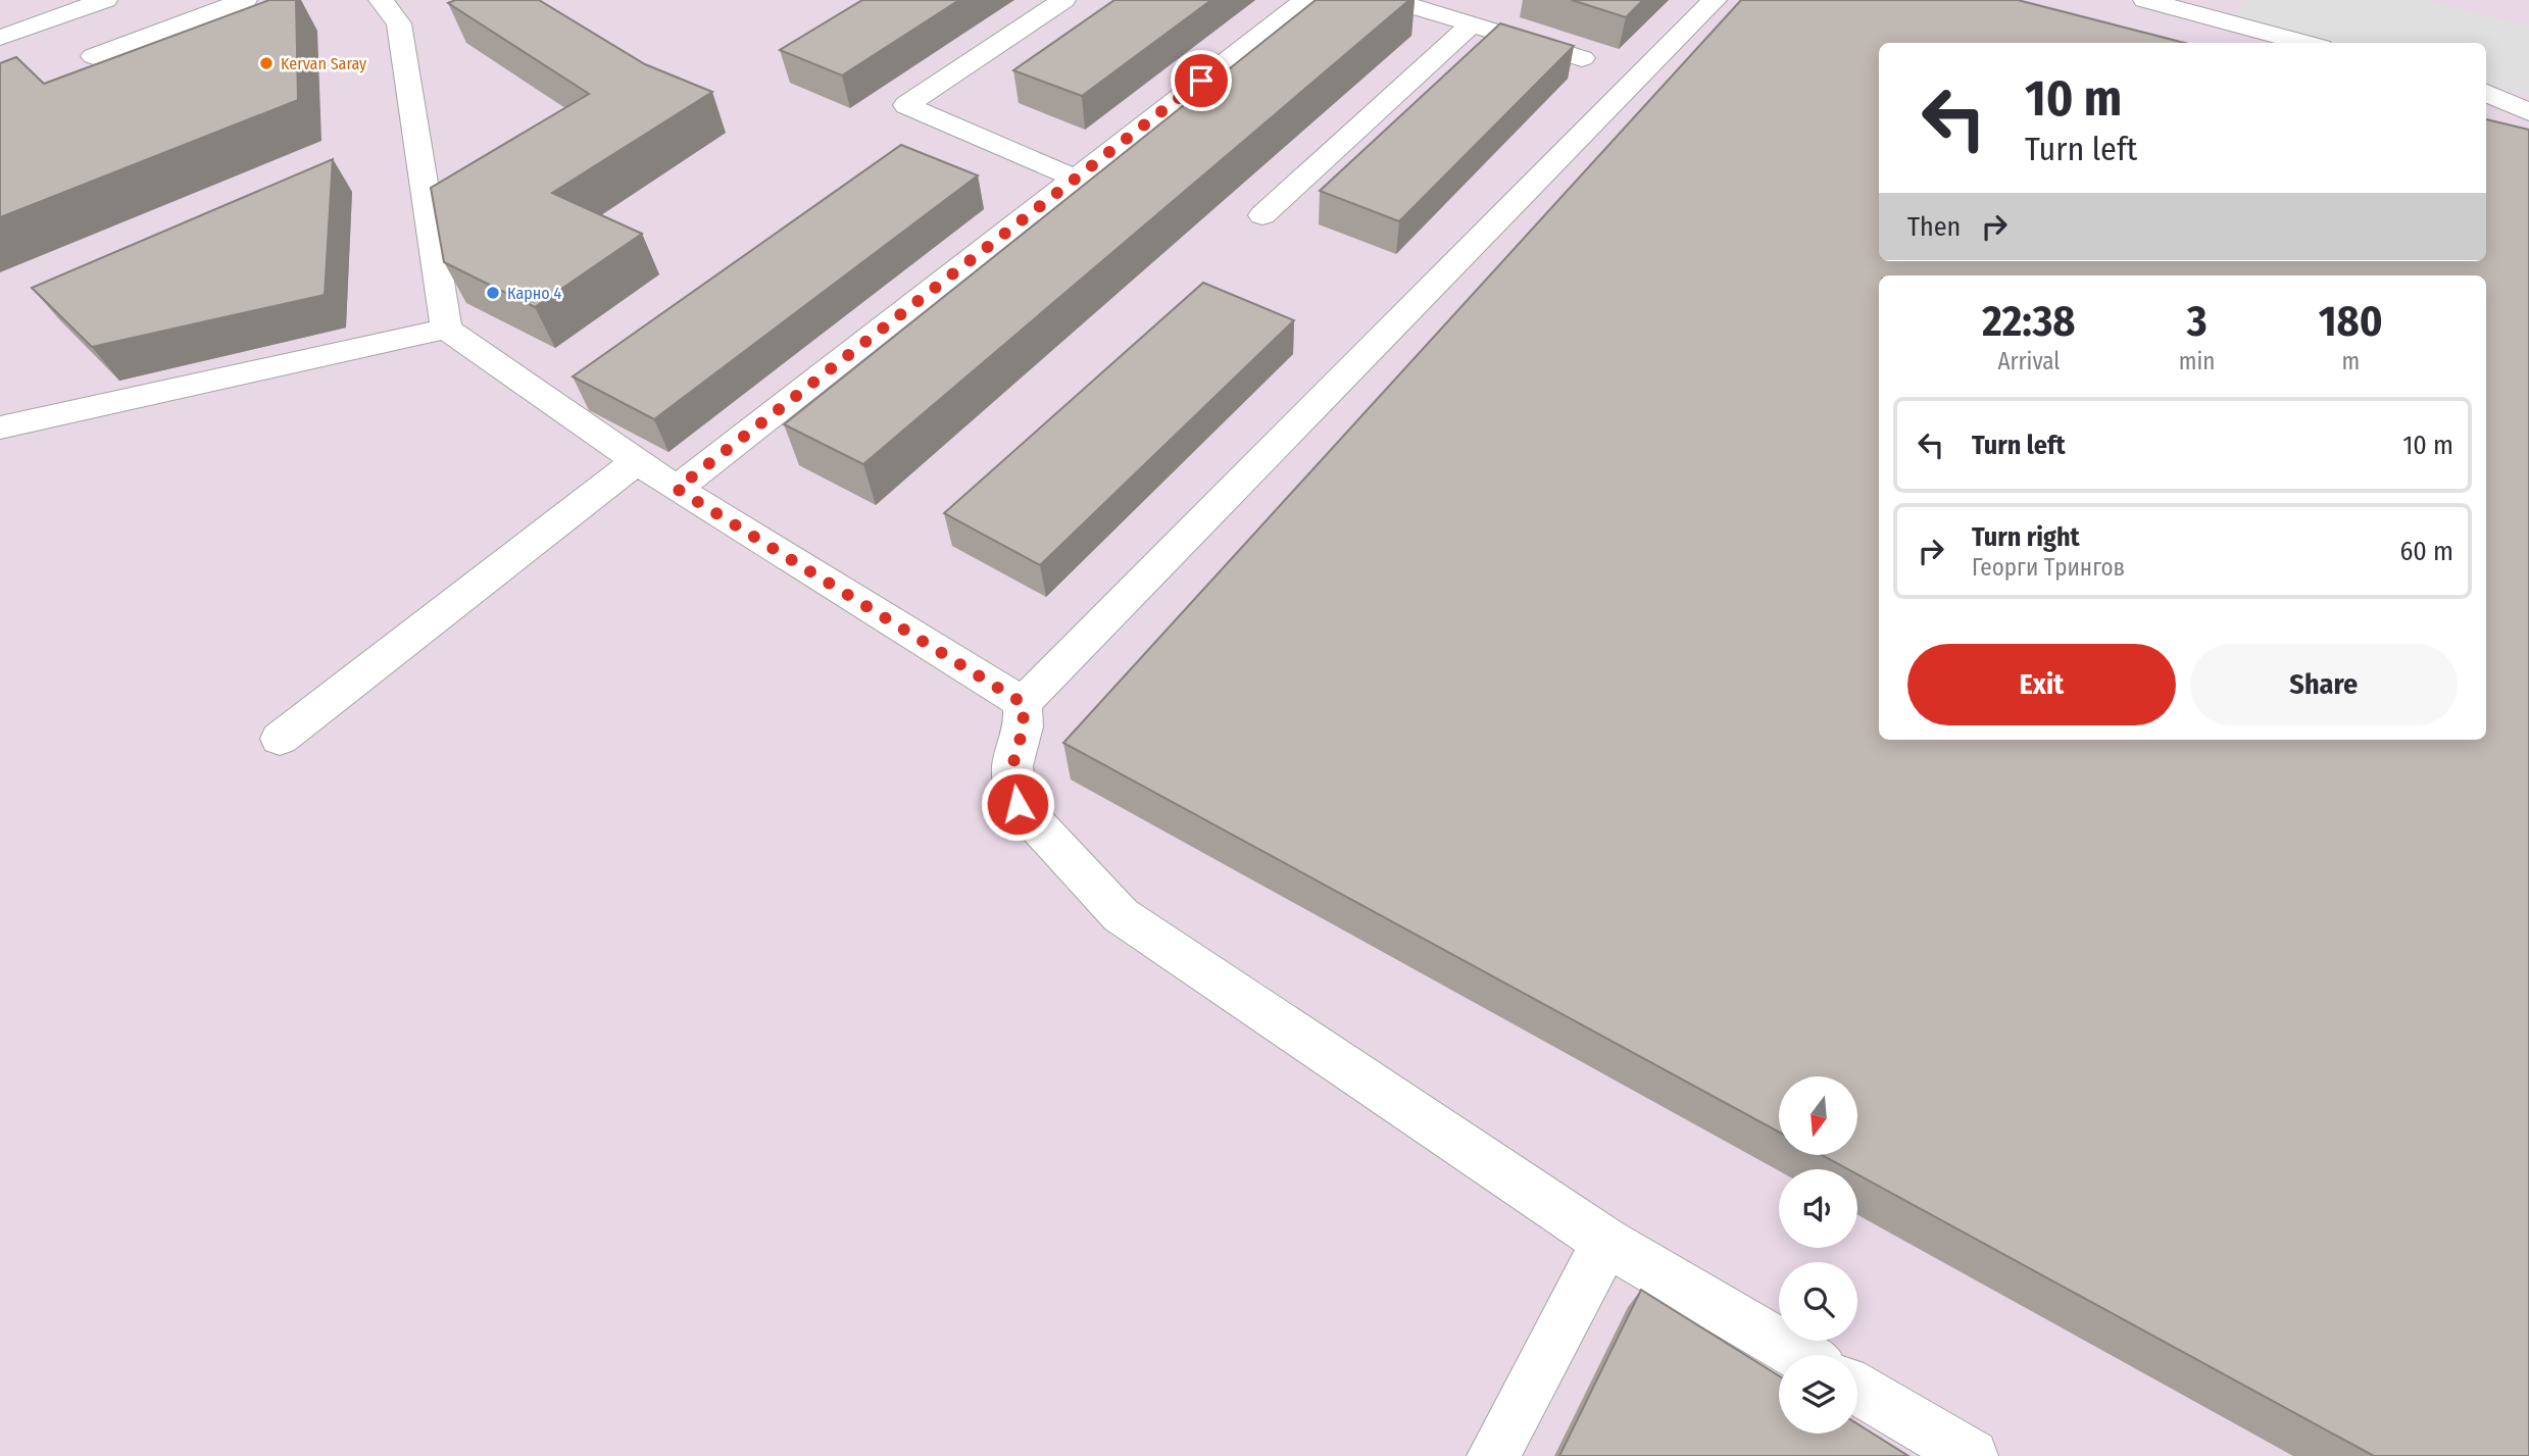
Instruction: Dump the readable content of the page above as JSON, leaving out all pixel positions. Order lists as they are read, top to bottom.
{
  "places": ["Kervan Saray", "Карно 4"],
  "north": "bottom",
  "page": {
    "turn": ["10 m", "Turn left"],
    "then": "Then",
    "eta": [
      "22:38",
      "Arrival",
      "3",
      "min",
      "180",
      "m"
    ],
    "list": [
      {
        "name": "Turn left",
        "value": "10 m"
      },
      {
        "name": "Turn right",
        "note": "Георги Трингов",
        "value": "60 m"
      }
    ],
    "buttons": ["Exit", "Share"]
  }
}
